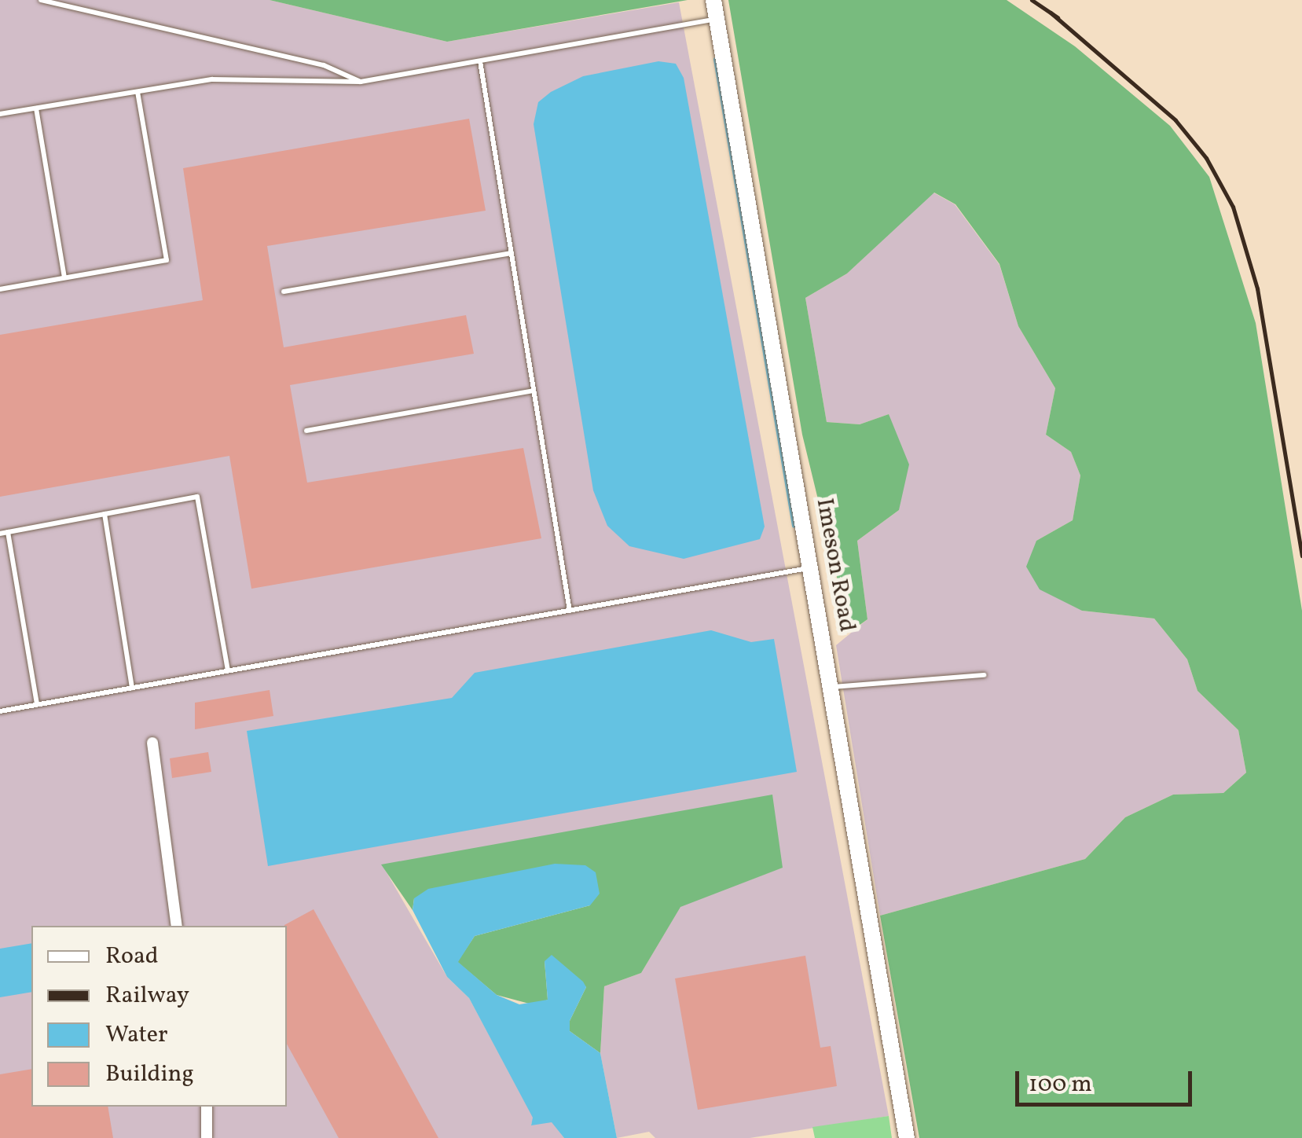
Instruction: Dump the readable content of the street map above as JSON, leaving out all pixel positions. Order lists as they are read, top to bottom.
{
  "streets": {
    "street": ["Imeson Road"]
  },
  "legend": [
    "Road",
    "Railway",
    "Water",
    "Building"
  ],
  "scale_bar": "100 m"
}
